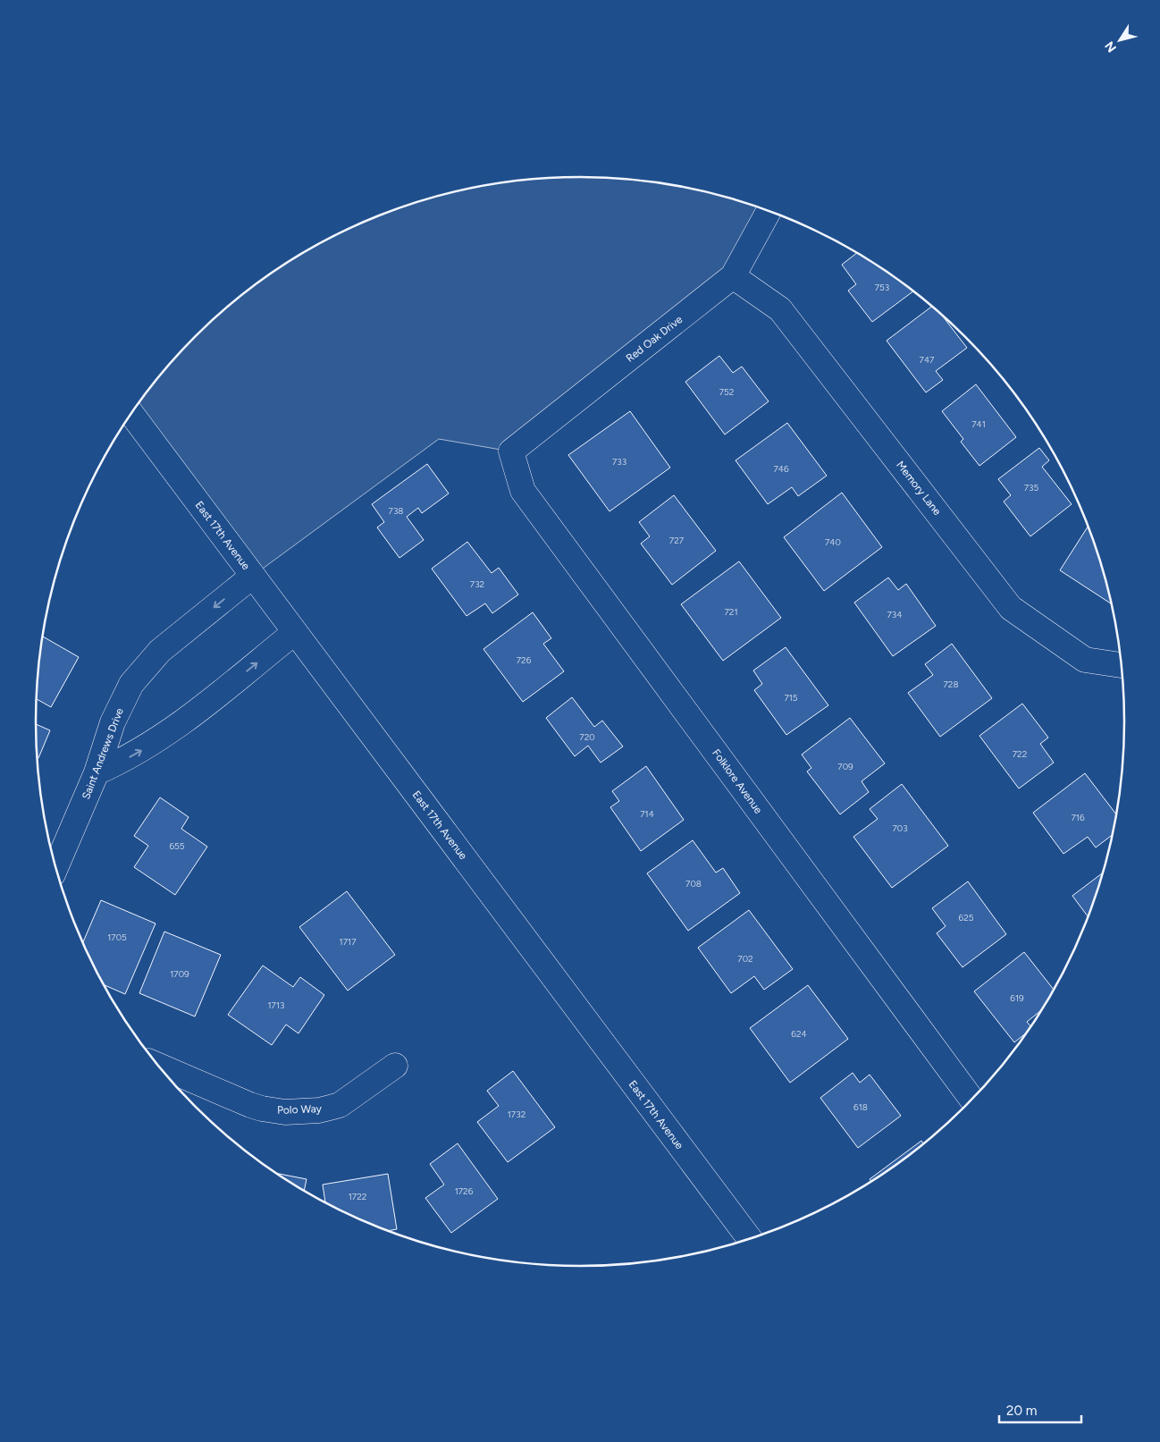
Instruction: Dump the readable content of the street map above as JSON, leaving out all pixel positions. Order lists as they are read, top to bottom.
{
  "streets": {
    "street": [
      "Red Oak Drive",
      "Memory Lane",
      "East 17th Avenue",
      "Saint Andrews Drive",
      "Folklore Avenue",
      "Polo Way"
    ]
  },
  "crossings": [
    ["Red Oak Drive", "Memory Lane"],
    ["Red Oak Drive", "Folklore Avenue"],
    ["East 17th Avenue", "Saint Andrews Drive"]
  ],
  "house_numbers": [
    "753",
    "747",
    "752",
    "741",
    "733",
    "746",
    "735",
    "738",
    "727",
    "740",
    "732",
    "721",
    "734",
    "726",
    "728",
    "715",
    "720",
    "722",
    "709",
    "714",
    "716",
    "703",
    "655",
    "708",
    "625",
    "1705",
    "1717",
    "702",
    "1709",
    "619",
    "1713",
    "624",
    "618",
    "1732",
    "1726",
    "1722"
  ],
  "scale_bar": "20 m",
  "north": "bottom left"
}
